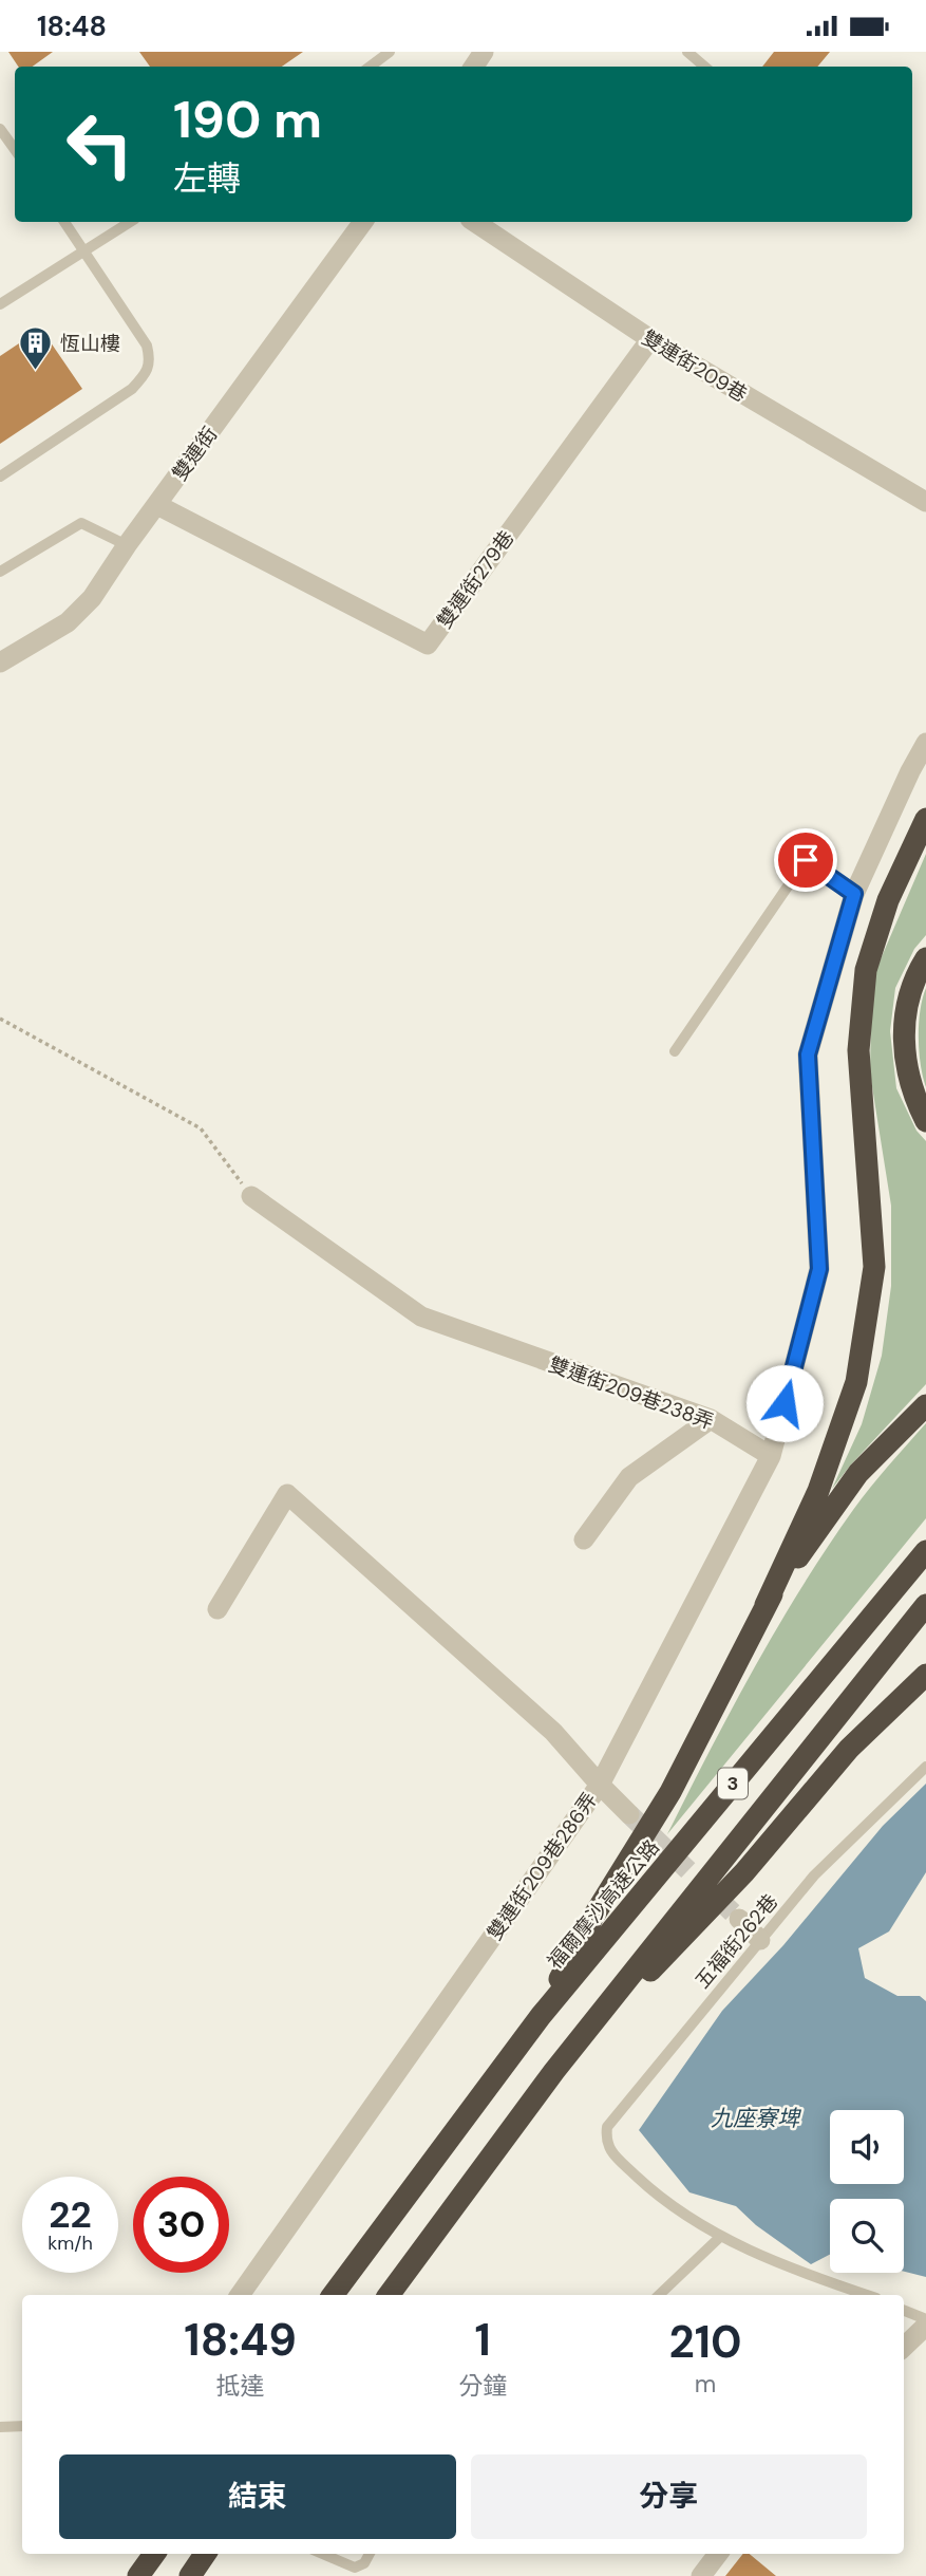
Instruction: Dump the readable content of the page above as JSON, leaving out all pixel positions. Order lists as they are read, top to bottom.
{
  "streets": {
    "highway": ["3", "福爾摩沙高速公路"],
    "street": [
      "雙連街209巷",
      "雙連街",
      "雙連街279巷",
      "雙連街209巷238弄",
      "雙連街209巷286弄"
    ],
    "lane": ["五福街262巷"]
  },
  "crossings": [
    ["雙連街209巷", "雙連街279巷"],
    ["雙連街", "雙連街279巷"]
  ],
  "water": ["九座寮埤"],
  "places": {
    "building": ["恆山樓"]
  },
  "page": {
    "status": "18:48",
    "turn": ["190 m", "左轉"],
    "speed": "22 km/h",
    "limit": "30",
    "eta": [
      "18:49",
      "抵達",
      "1",
      "分鐘",
      "210",
      "m"
    ],
    "buttons": ["結束", "分享"]
  }
}
